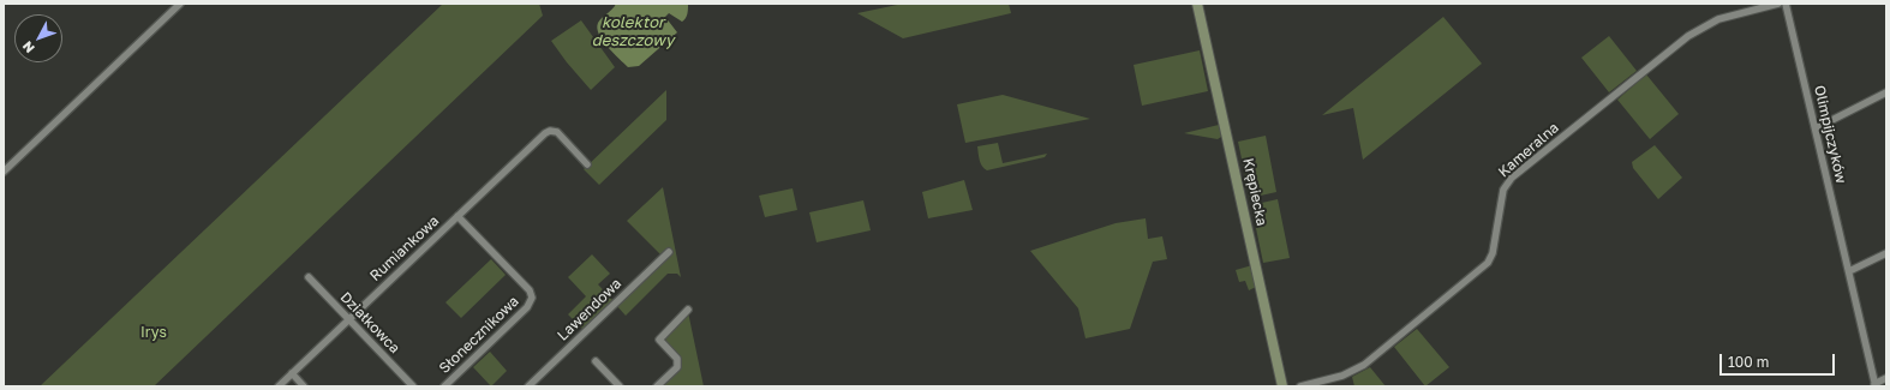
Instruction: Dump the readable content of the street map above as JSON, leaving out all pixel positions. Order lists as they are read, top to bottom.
{
  "streets": {
    "street": [
      "Olimpijczyków",
      "Kameralna",
      "Krępiecka",
      "Rumiankowa",
      "Lawendowa",
      "Działkowca",
      "Słonecznikowa"
    ]
  },
  "crossings": [
    ["Rumiankowa", "Działkowca"],
    ["Rumiankowa", "Słonecznikowa"]
  ],
  "water": ["kolektor deszczowy"],
  "parks": ["Irys"],
  "scale_bar": "100 m",
  "north": "bottom left"
}
